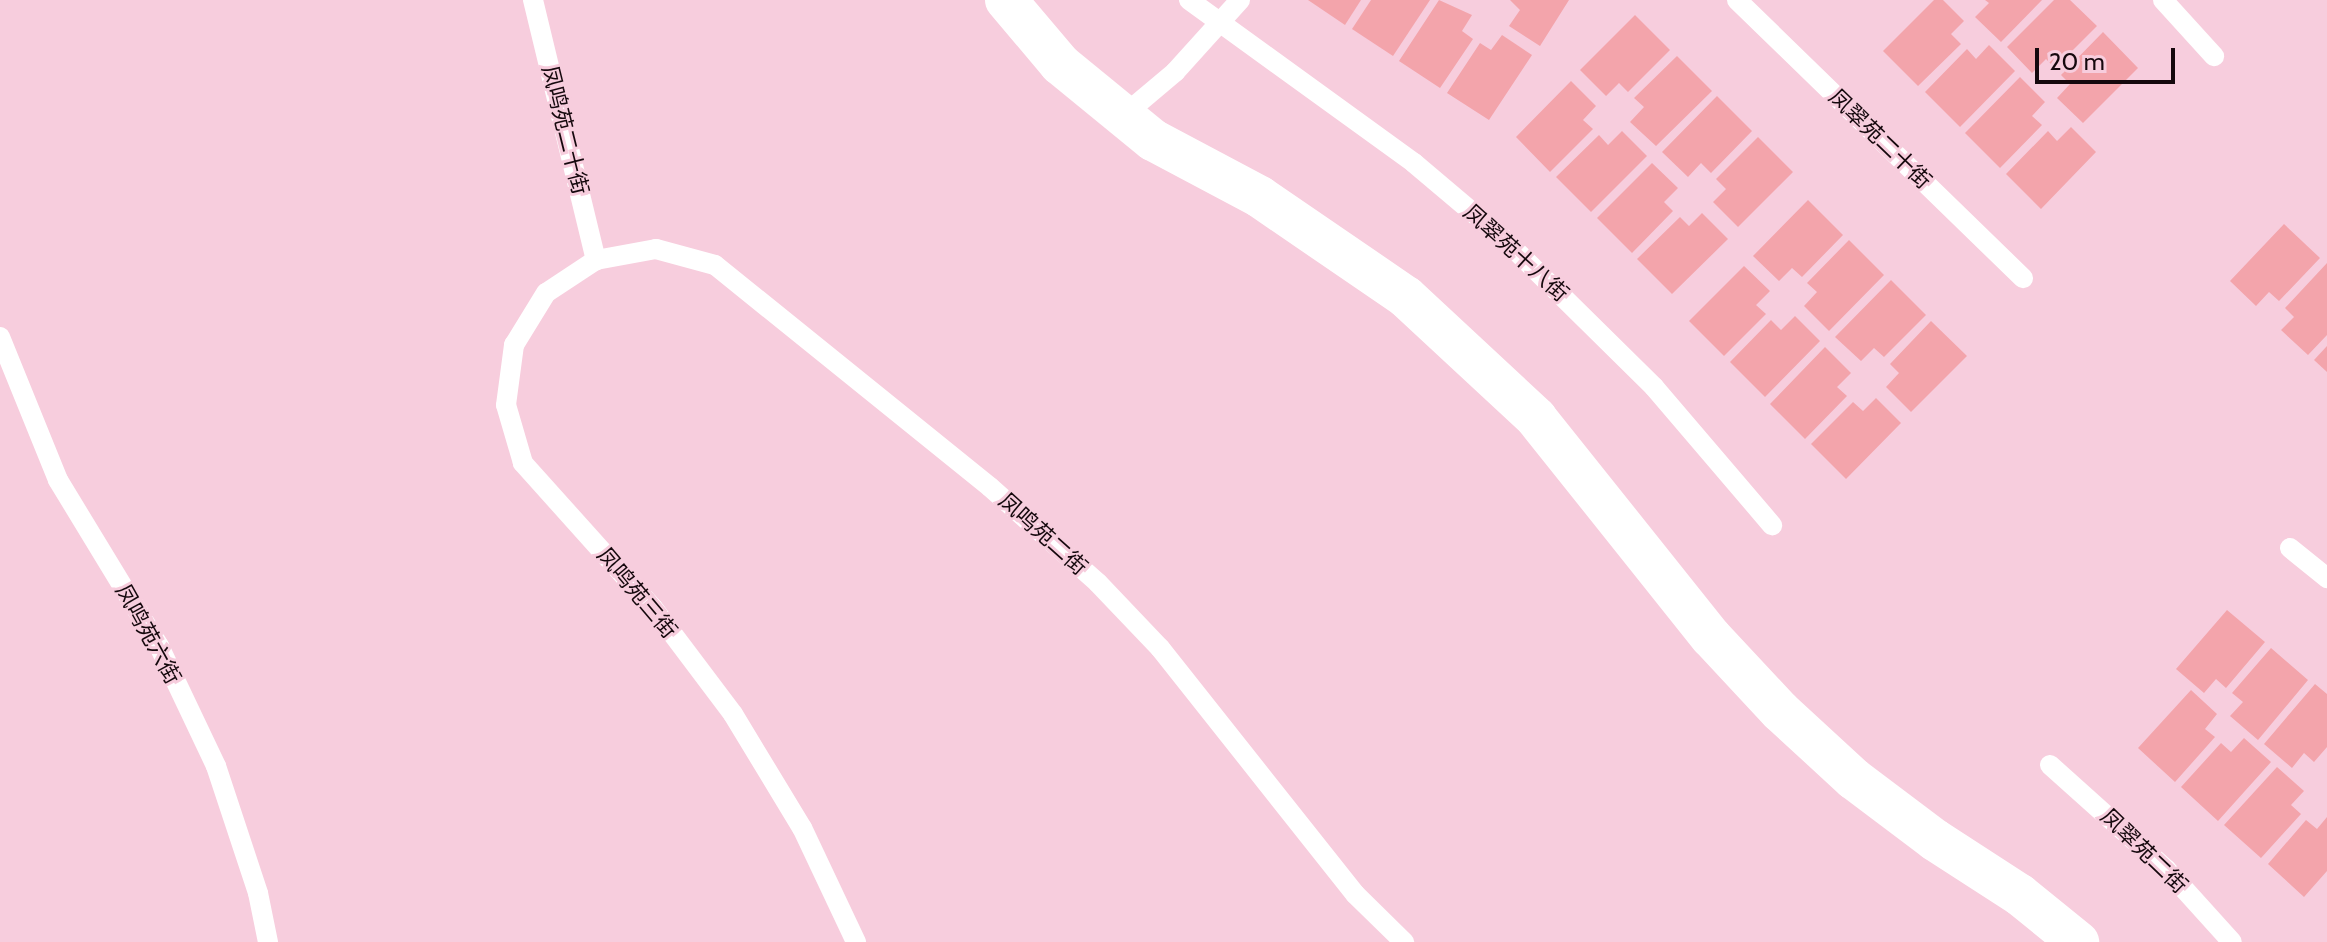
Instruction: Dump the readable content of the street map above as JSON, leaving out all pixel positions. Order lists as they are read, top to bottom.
{
  "streets": {
    "lane": [
      "凤鸣苑二十街",
      "凤翠苑二十街",
      "凤翠苑十八街",
      "凤鸣苑二街",
      "凤鸣苑三街",
      "凤鸣苑六街",
      "凤翠苑二街"
    ]
  },
  "crossings": [
    ["凤鸣苑二十街", "凤鸣苑二街"],
    ["凤鸣苑二十街", "凤鸣苑三街"],
    ["凤鸣苑二街", "凤鸣苑三街"]
  ],
  "scale_bar": "20 m"
}
